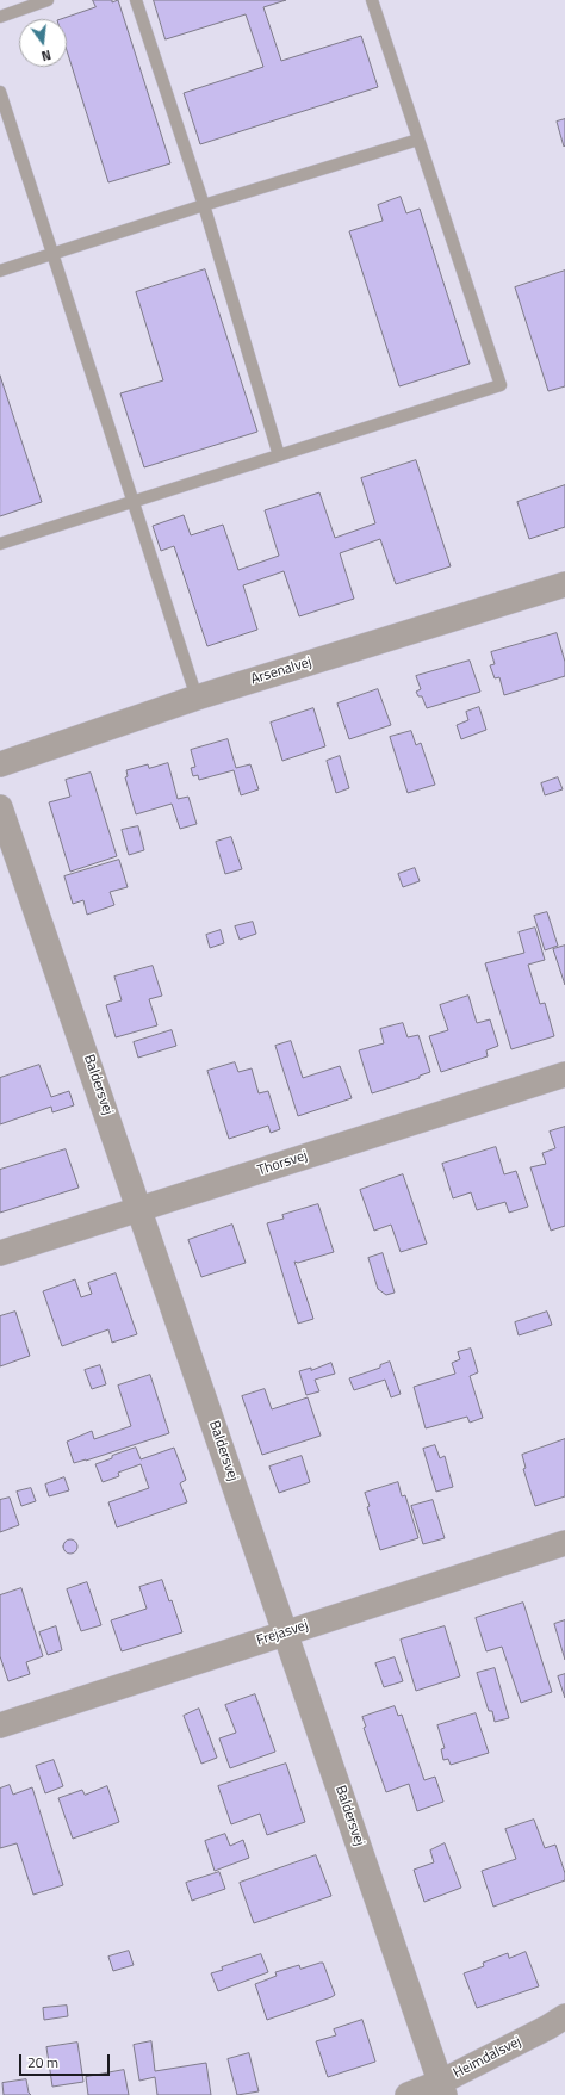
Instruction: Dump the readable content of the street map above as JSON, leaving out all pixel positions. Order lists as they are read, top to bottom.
{
  "streets": {
    "street": [
      "Arsenalvej",
      "Baldersvej",
      "Thorsvej",
      "Frejasvej",
      "Heimdalsvej"
    ]
  },
  "crossings": [
    ["Baldersvej", "Thorsvej"],
    ["Baldersvej", "Frejasvej"],
    ["Baldersvej", "Heimdalsvej"]
  ],
  "scale_bar": "20 m",
  "north": "bottom"
}
